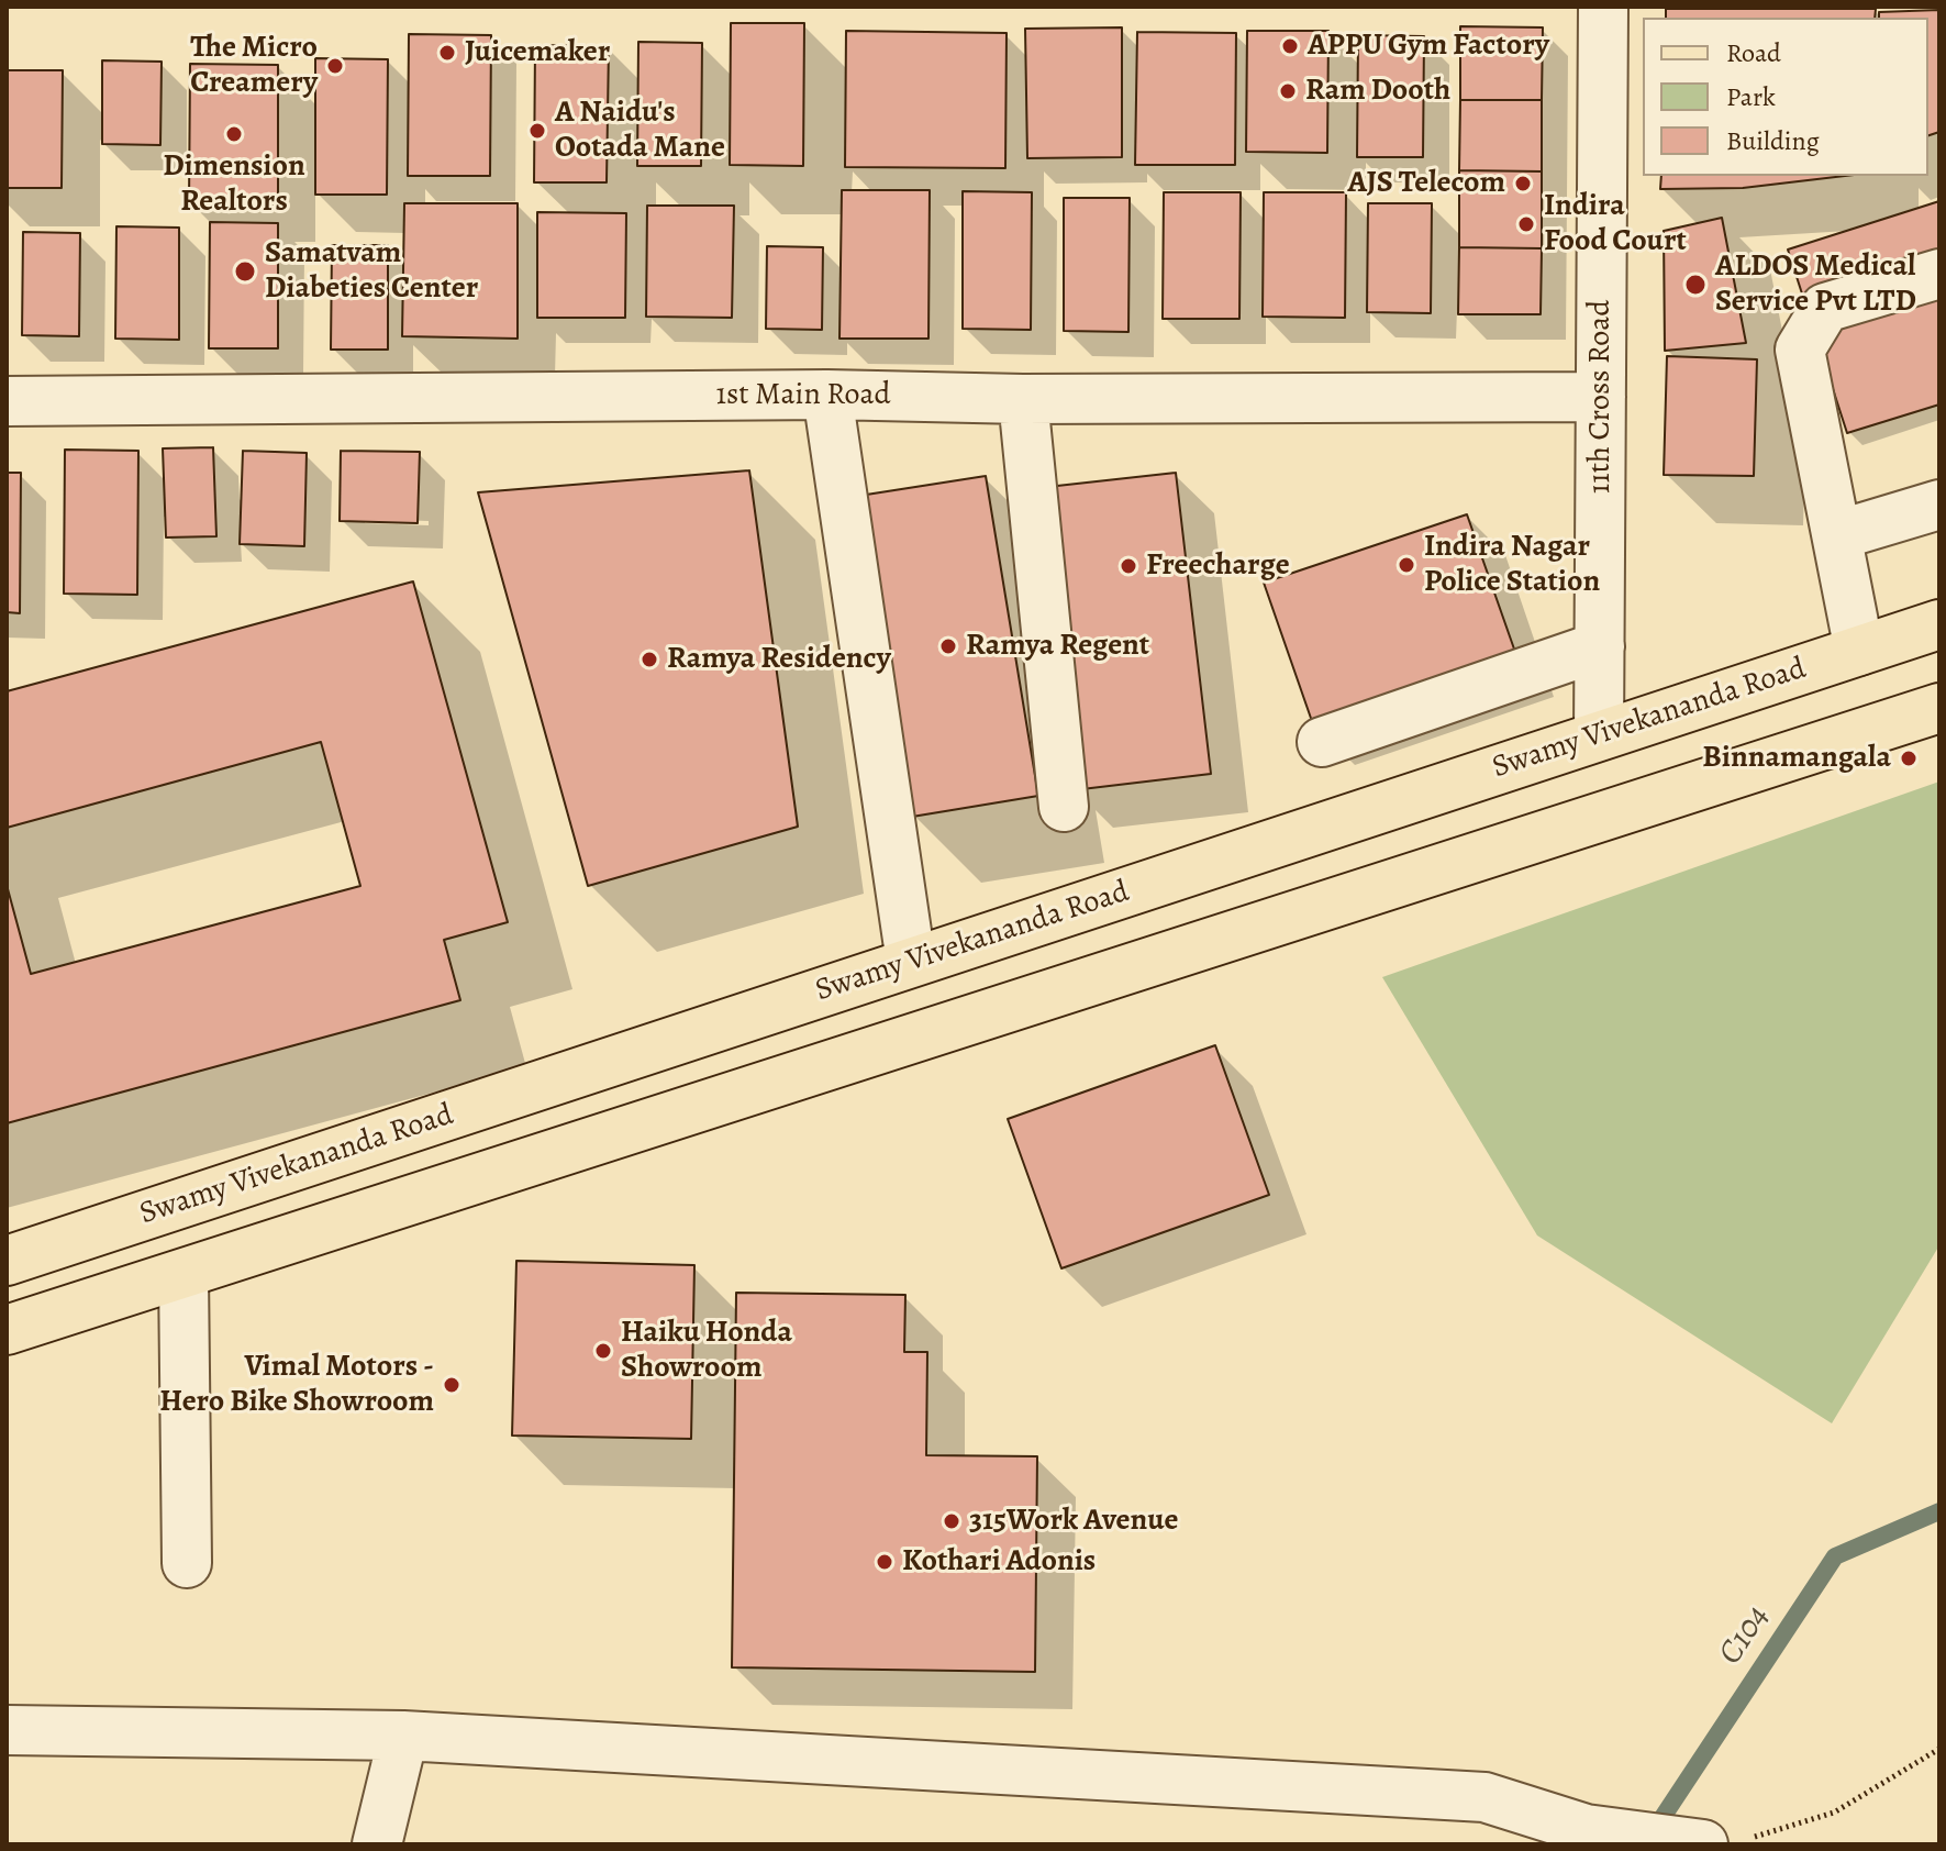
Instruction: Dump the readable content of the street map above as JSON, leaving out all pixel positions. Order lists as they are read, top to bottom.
{
  "streets": {
    "main road": ["Swamy Vivekananda Road"],
    "street": ["1st Main Road", "11th Cross Road"]
  },
  "crossings": [
    ["1st Main Road", "11th Cross Road"],
    ["11th Cross Road", "Swamy Vivekananda Road"]
  ],
  "water": ["C104"],
  "places": [
    "APPU Gym Factory",
    "Juicemaker",
    "The Micro Creamery",
    "Ram Dooth",
    "A Naidu's Ootada Mane",
    "Dimension Realtors",
    "AJS Telecom",
    "Indira Food Court",
    "Samatvam Diabeties Center",
    "ALDOS Medical Service Pvt LTD",
    "Indira Nagar Police Station",
    "Freecharge",
    "Ramya Regent",
    "Ramya Residency",
    "Binnamangala",
    "Haiku Honda Showroom",
    "Vimal Motors - Hero Bike Showroom",
    "315Work Avenue",
    "Kothari Adonis"
  ],
  "legend": ["Road", "Park", "Building"]
}
